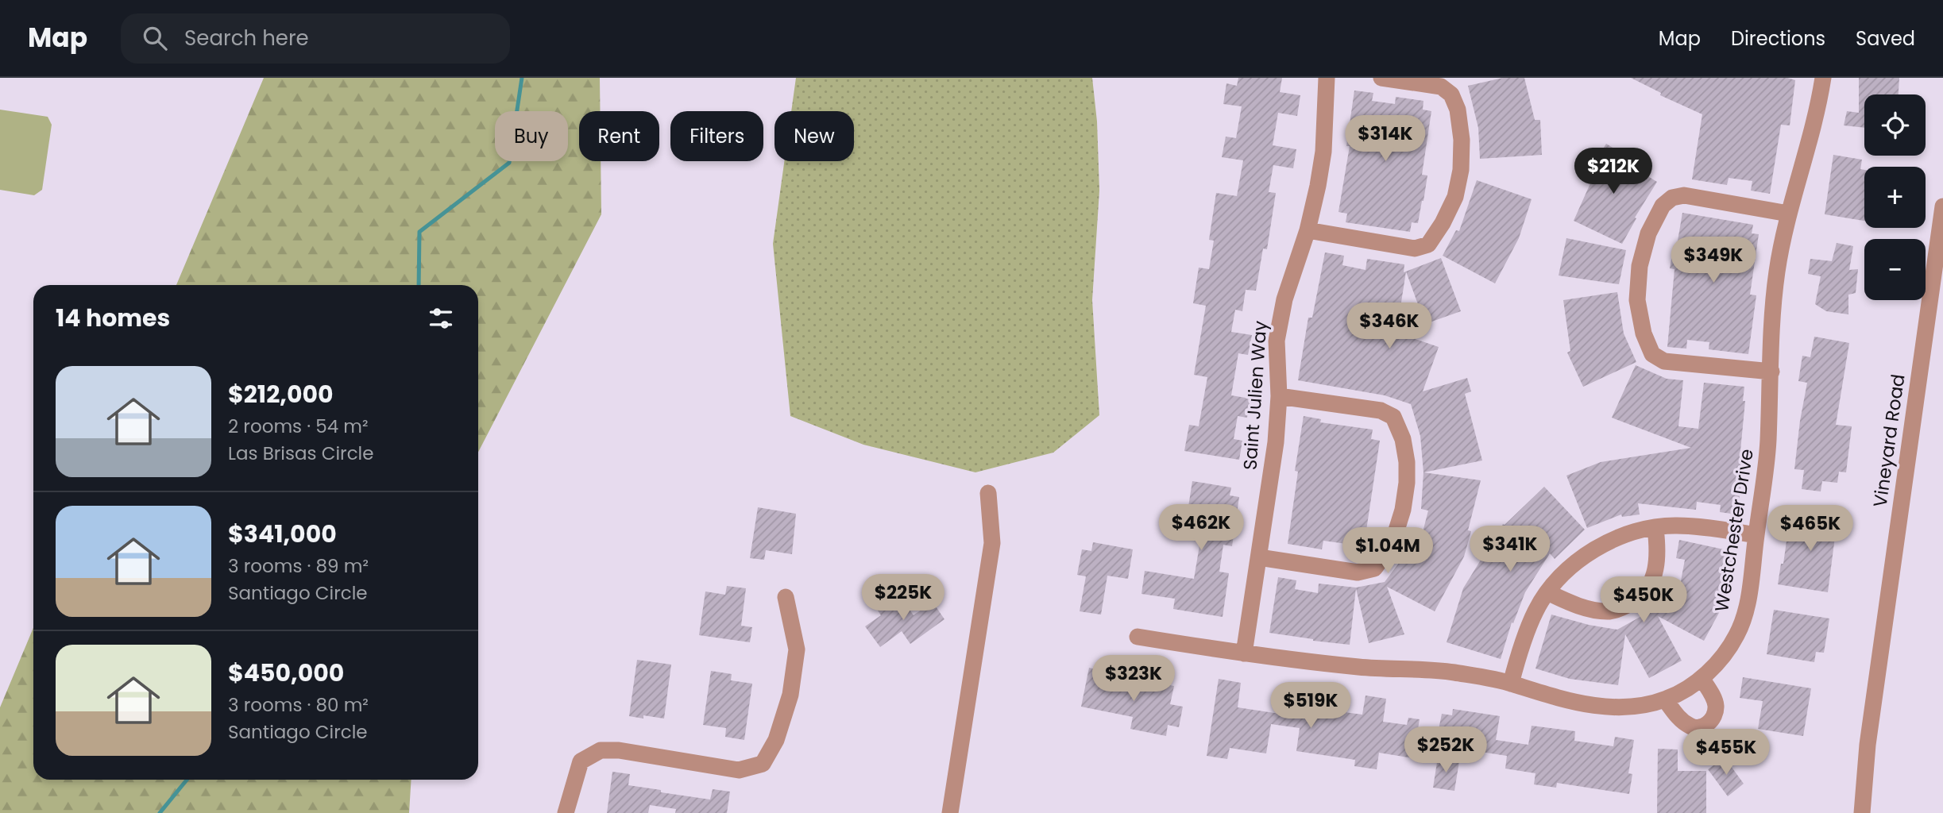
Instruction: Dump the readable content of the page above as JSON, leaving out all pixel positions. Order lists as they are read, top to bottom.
{
  "streets": {
    "street": ["Saint Julien Way", "Vineyard Road", "Westchester Drive"]
  },
  "crossings": [
    ["Saint Julien Way", "Westchester Drive"]
  ],
  "page": {
    "header": "Map",
    "search": "Search here",
    "nav": ["Map", "Directions", "Saved"],
    "map_buttons": ["+", "−"],
    "chip": [
      "Buy",
      "Rent",
      "Filters",
      "New"
    ],
    "price": [
      "$314K",
      "$212K",
      "$349K",
      "$346K",
      "$462K",
      "$465K",
      "$341K",
      "$1.04M",
      "$225K",
      "$450K",
      "$323K",
      "$519K",
      "$252K",
      "$455K"
    ],
    "heading": "14 homes",
    "list": [
      {
        "name": "$212,000",
        "note": "2 rooms · 54 m² · Las Brisas Circle"
      },
      {
        "name": "$341,000",
        "note": "3 rooms · 89 m² · Santiago Circle"
      },
      {
        "name": "$450,000",
        "note": "3 rooms · 80 m² · Santiago Circle"
      }
    ]
  }
}
